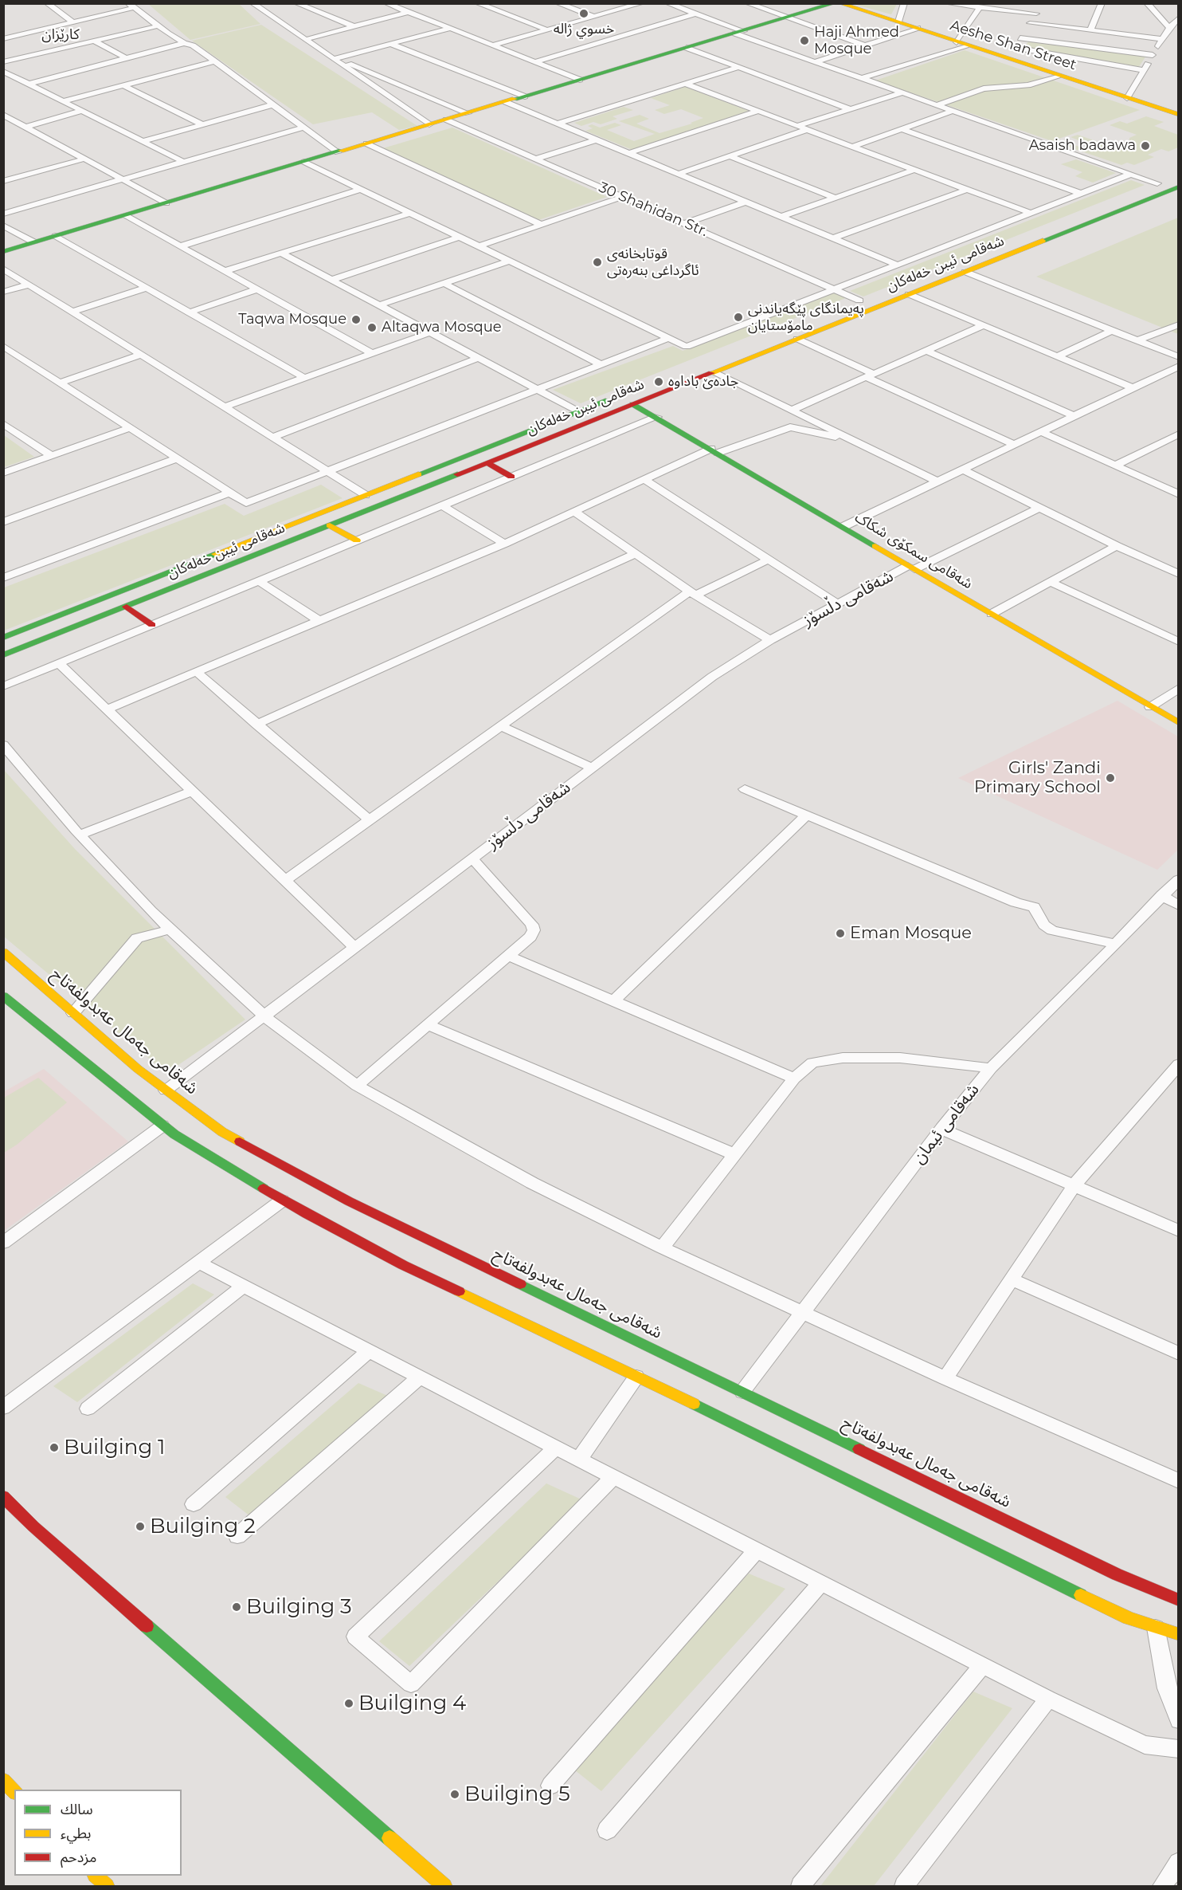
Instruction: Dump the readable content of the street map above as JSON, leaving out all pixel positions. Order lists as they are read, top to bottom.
{
  "streets": {
    "main road": [
      "Aeshe Shan Street",
      "شەقامی ئیبن خەلەکان",
      "شەقامی سمکۆی شکاک",
      "شەقامی جەمال عەبدولفەتاح"
    ],
    "street": ["30 Shahidan Str.", "شەقامی دڵسۆز", "شەقامی ئیمان"]
  },
  "crossings": [
    ["شەقامی ئیبن خەلەکان", "شەقامی سمکۆی شکاک"],
    ["شەقامی سمکۆی شکاک", "شەقامی دڵسۆز"],
    ["شەقامی دڵسۆز", "شەقامی جەمال عەبدولفەتاح"],
    ["شەقامی جەمال عەبدولفەتاح", "شەقامی ئیمان"]
  ],
  "districts": ["کارێزان"],
  "places": [
    "خسوي ژاله",
    "Haji Ahmed Mosque",
    "Asaish badawa",
    "قوتابخانەی ئاگرداغی بنەرەتی",
    "پەیمانگای پێگەیاندنی مامۆستایان",
    "Taqwa Mosque",
    "Altaqwa Mosque",
    "جادەێ باداوە",
    "Girls' Zandi Primary School",
    "Eman Mosque",
    "Builging 1",
    "Builging 2",
    "Builging 3",
    "Builging 4",
    "Builging 5"
  ],
  "legend": ["سالك", "بطيء", "مزدحم"]
}
